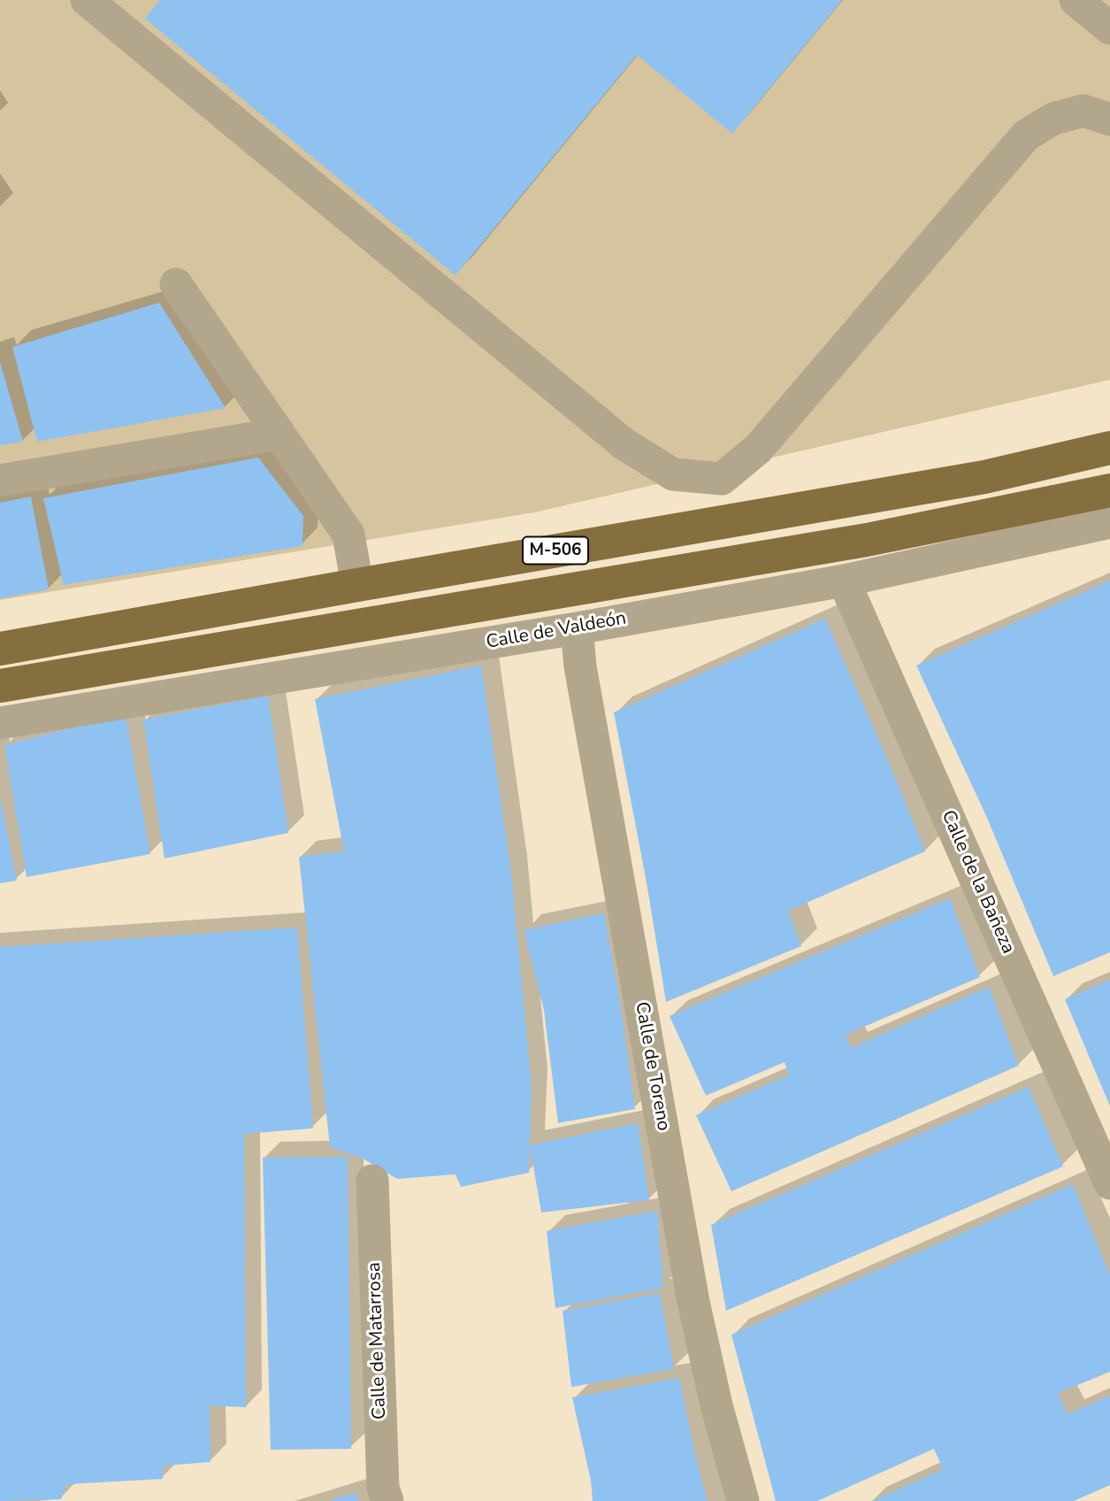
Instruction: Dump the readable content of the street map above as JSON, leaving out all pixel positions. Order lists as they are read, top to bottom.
{
  "streets": {
    "main road": ["M-506"],
    "street": [
      "Calle de Valdeón",
      "Calle de la Bañeza",
      "Calle de Toreno",
      "Calle de Matarrosa"
    ]
  },
  "crossings": [
    ["Calle de Valdeón", "Calle de la Bañeza"],
    ["Calle de Valdeón", "Calle de Toreno"]
  ]
}
